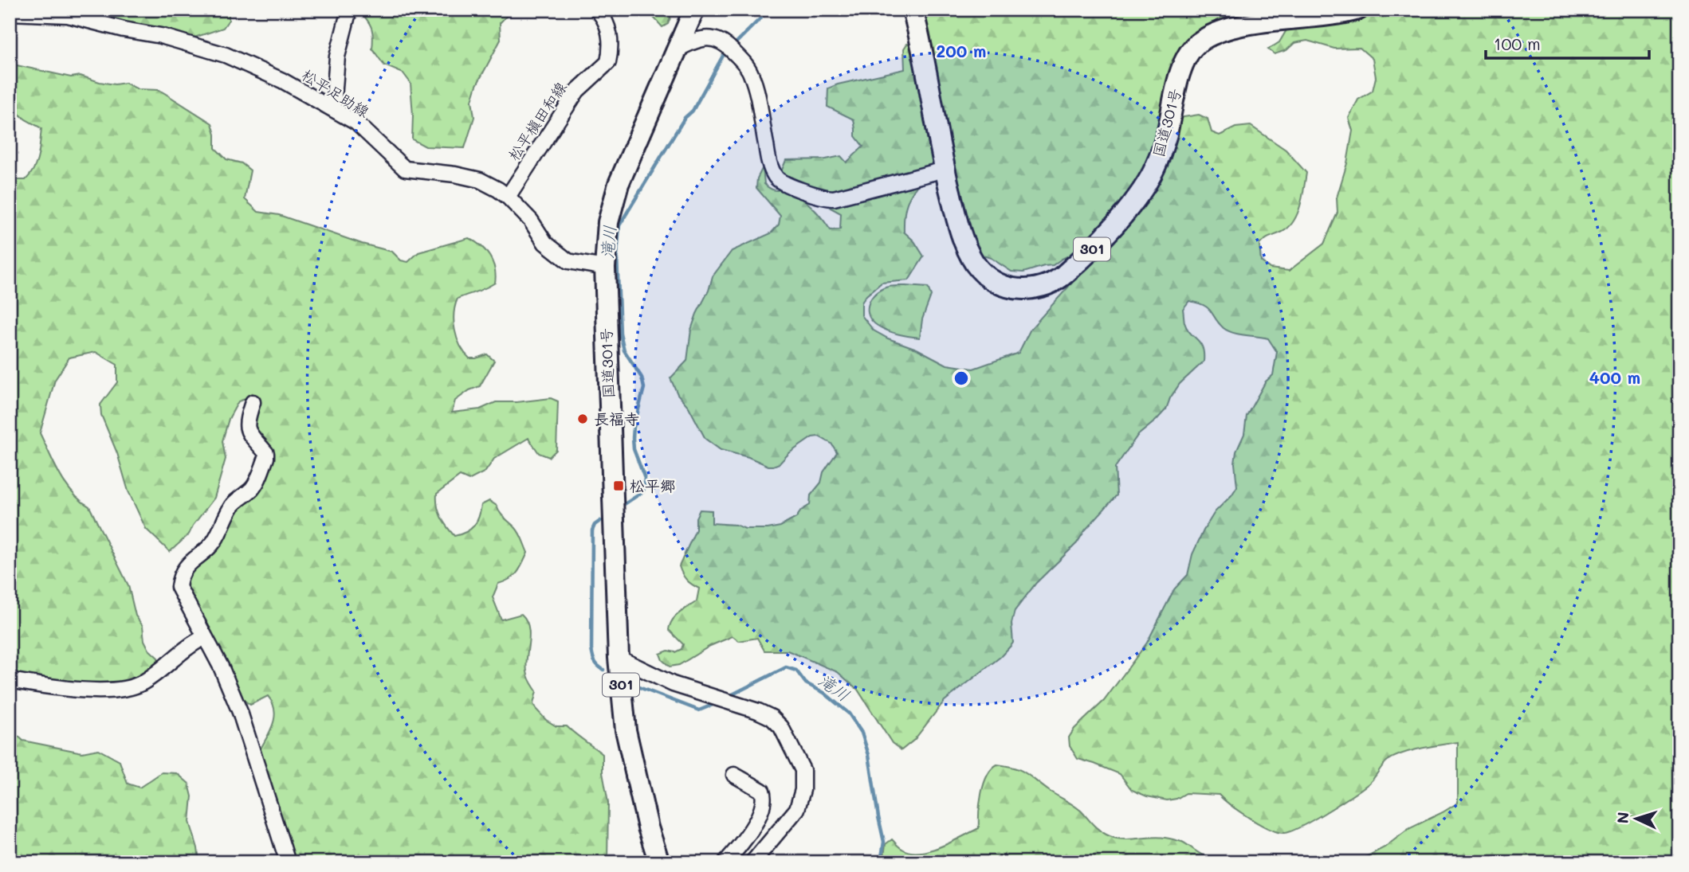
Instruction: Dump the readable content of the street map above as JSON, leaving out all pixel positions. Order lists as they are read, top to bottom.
{
  "streets": {
    "highway": ["国道301号", "301"],
    "street": ["松平足助線", "松平槇田和線"]
  },
  "crossings": [
    ["松平足助線", "松平槇田和線"],
    ["松平足助線", "国道301号"]
  ],
  "water": ["滝川"],
  "places": {
    "other": ["長福寺"],
    "transit": ["松平郷"]
  },
  "scale_bar": "100 m",
  "north": "left",
  "rings": ["200 m", "400 m"]
}
